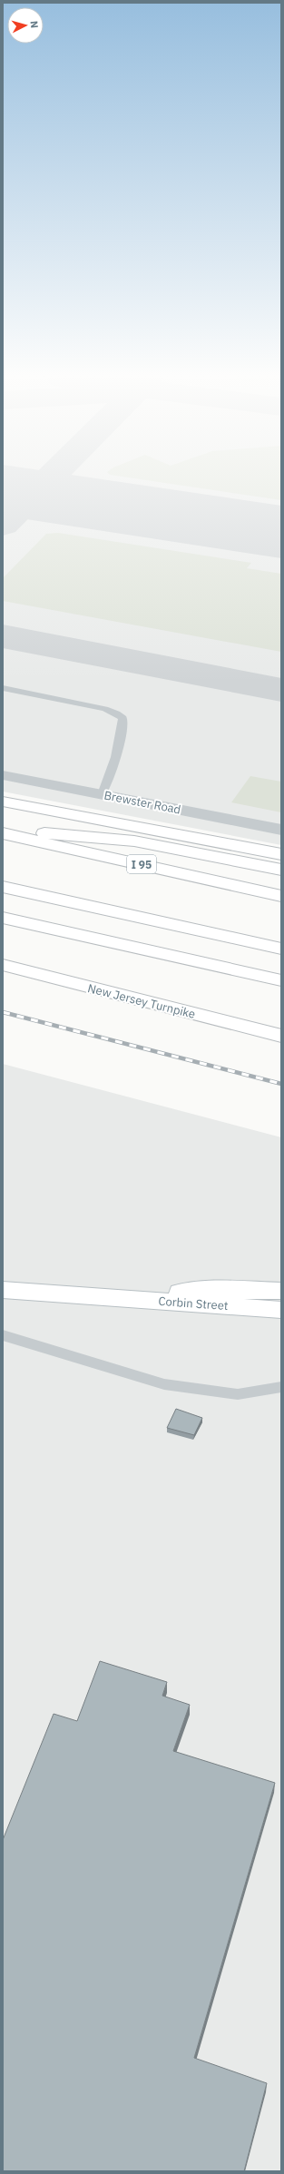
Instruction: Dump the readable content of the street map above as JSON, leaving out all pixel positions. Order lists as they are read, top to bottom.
{
  "streets": {
    "main road": ["I 95", "New Jersey Turnpike", "Corbin Street"],
    "street": ["Brewster Road"]
  },
  "north": "right"
}
